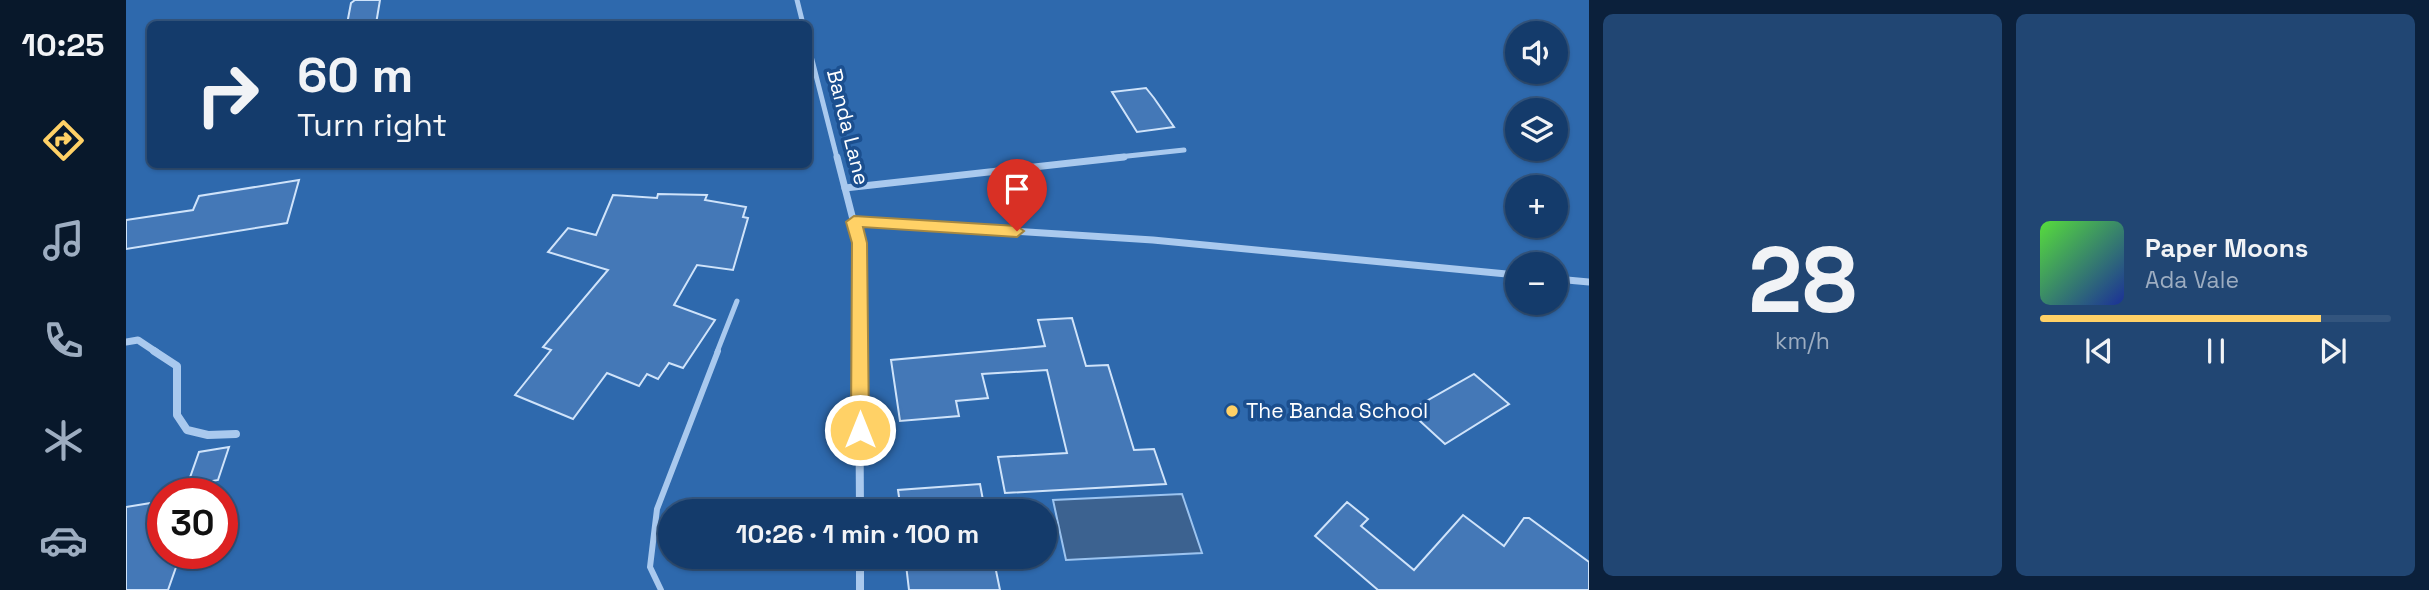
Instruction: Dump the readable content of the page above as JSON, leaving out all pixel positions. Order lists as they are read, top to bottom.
{
  "streets": {
    "street": ["Banda Lane"]
  },
  "places": ["The Banda School"],
  "page": {
    "tabs": "10:25",
    "tile": ["28", "km/h"],
    "map_buttons": ["+", "−"],
    "turn": ["60 m", "Turn right"],
    "song": ["Paper Moons", "Ada Vale"],
    "limit": "30",
    "trip": "10:26 · 1 min · 100 m"
  }
}
